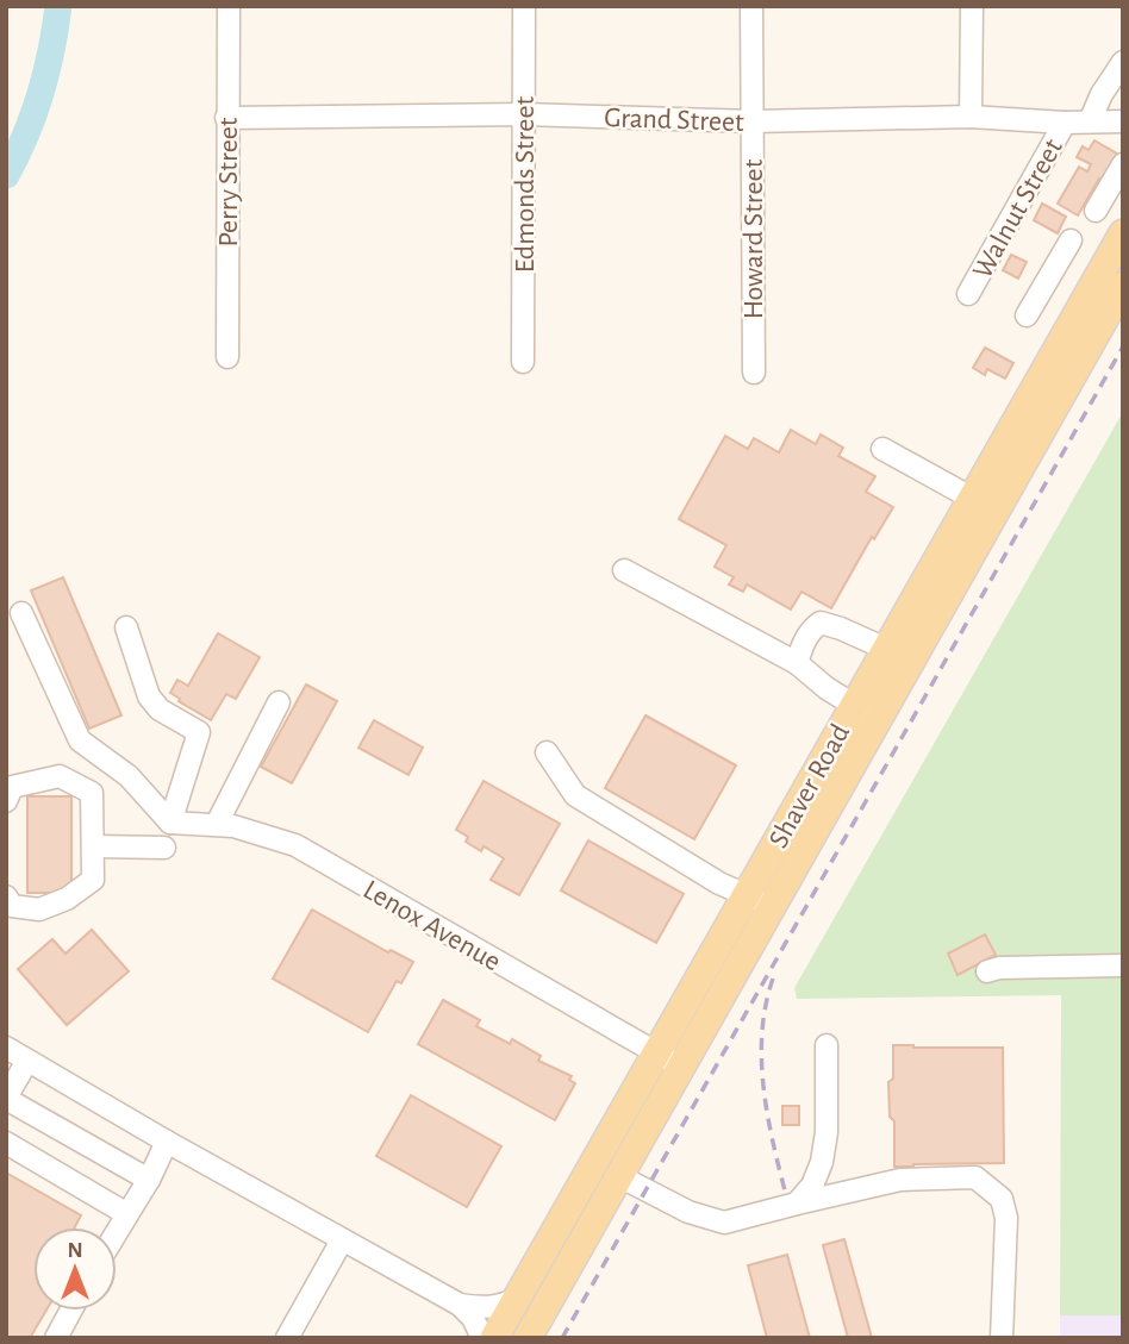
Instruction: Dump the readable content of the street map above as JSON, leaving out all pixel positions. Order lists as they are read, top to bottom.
{
  "streets": {
    "main road": ["Shaver Road"],
    "street": [
      "Grand Street",
      "Perry Street",
      "Edmonds Street",
      "Walnut Street",
      "Howard Street",
      "Lenox Avenue"
    ]
  },
  "crossings": [
    ["Grand Street", "Perry Street"],
    ["Grand Street", "Edmonds Street"],
    ["Grand Street", "Walnut Street"],
    ["Grand Street", "Howard Street"],
    ["Shaver Road", "Lenox Avenue"]
  ],
  "north": "top"
}
